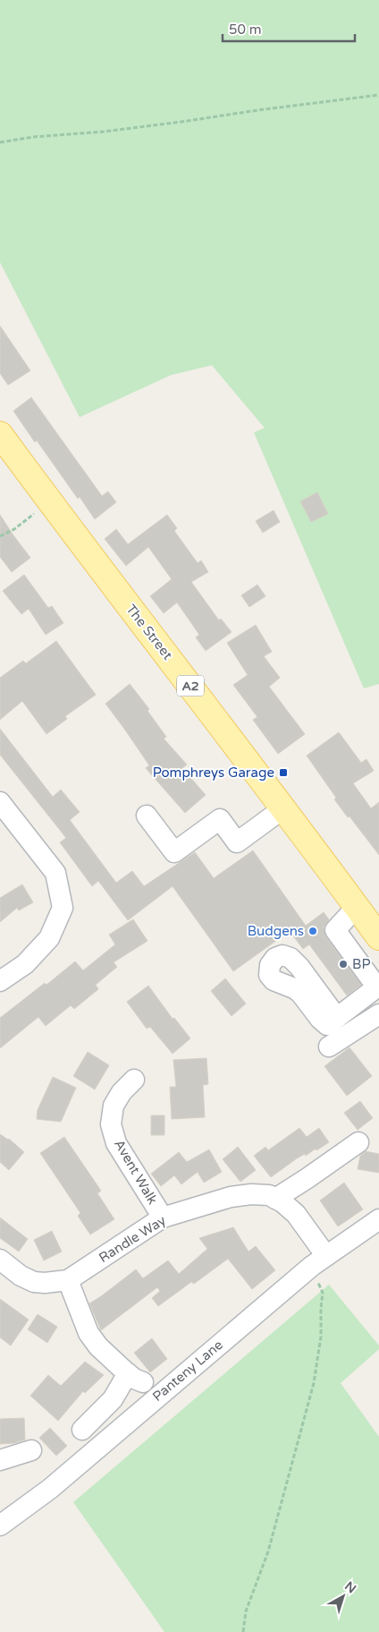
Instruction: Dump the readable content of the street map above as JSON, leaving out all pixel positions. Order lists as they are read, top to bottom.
{
  "streets": {
    "main road": ["The Street", "A2"],
    "street": ["Avent Walk", "Randle Way", "Panteny Lane"]
  },
  "crossings": [
    ["Avent Walk", "Randle Way"],
    ["Randle Way", "Panteny Lane"]
  ],
  "places": {
    "transit": ["Pomphreys Garage"],
    "other": ["Budgens", "BP"]
  },
  "scale_bar": "50 m",
  "north": "top right"
}
